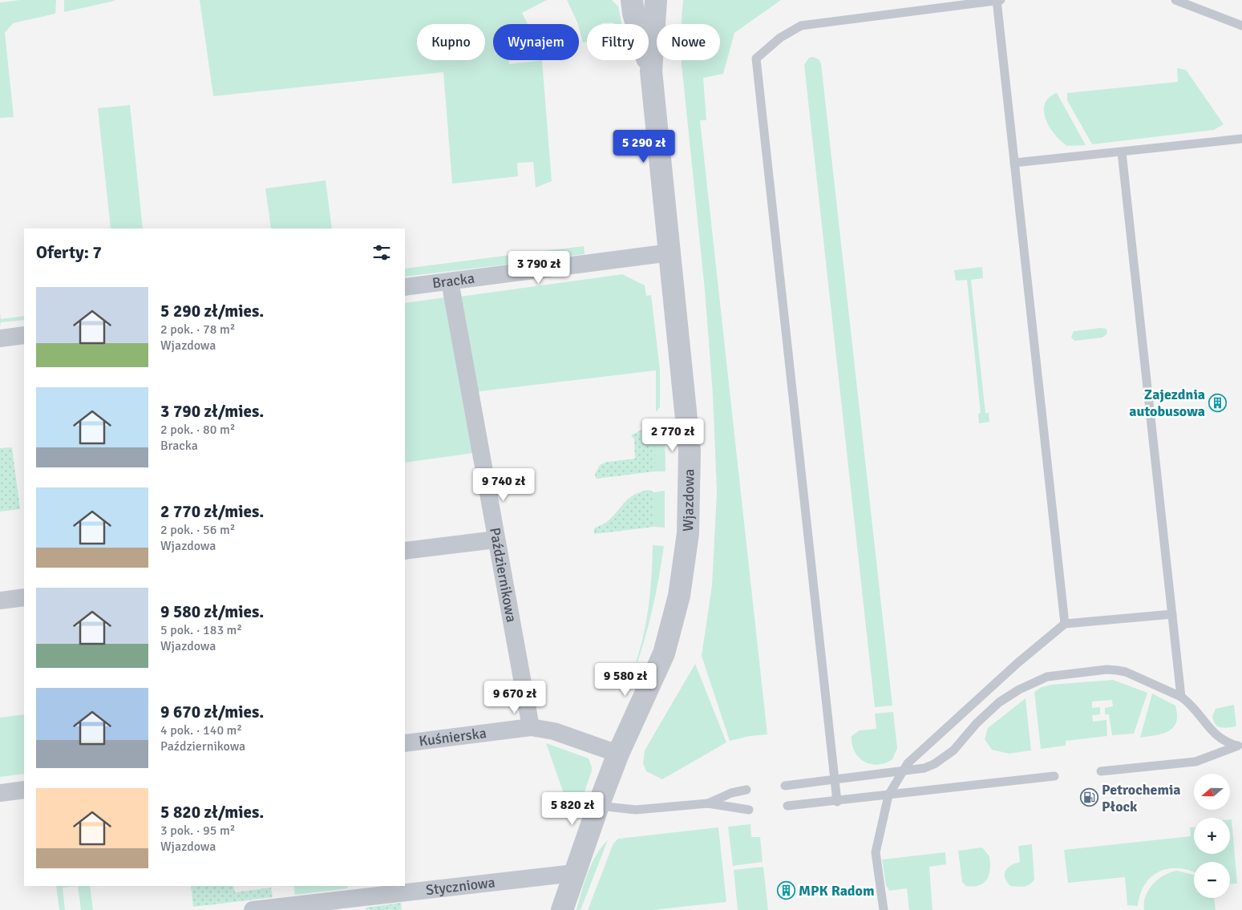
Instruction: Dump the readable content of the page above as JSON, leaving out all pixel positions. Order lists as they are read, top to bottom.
{
  "streets": {
    "street": [
      "Bracka",
      "Wjazdowa",
      "Październikowa",
      "Kuśnierska",
      "Styczniowa"
    ]
  },
  "crossings": [
    ["Bracka", "Wjazdowa"],
    ["Bracka", "Październikowa"],
    ["Wjazdowa", "Kuśnierska"],
    ["Wjazdowa", "Styczniowa"],
    ["Październikowa", "Kuśnierska"]
  ],
  "places": {
    "building": ["Zajezdnia autobusowa", "MPK Radom"],
    "fuel station": ["Petrochemia Płock"]
  },
  "north": "left",
  "page": {
    "chip": [
      "Kupno",
      "Wynajem",
      "Filtry",
      "Nowe"
    ],
    "price": [
      "5 290 zł",
      "3 790 zł",
      "2 770 zł",
      "9 740 zł",
      "9 580 zł",
      "9 670 zł",
      "5 820 zł"
    ],
    "heading": "Oferty: 7",
    "list": [
      {
        "name": "5 290 zł/mies.",
        "note": "2 pok. · 78 m² · Wjazdowa"
      },
      {
        "name": "3 790 zł/mies.",
        "note": "2 pok. · 80 m² · Bracka"
      },
      {
        "name": "2 770 zł/mies.",
        "note": "2 pok. · 56 m² · Wjazdowa"
      },
      {
        "name": "9 580 zł/mies.",
        "note": "5 pok. · 183 m² · Wjazdowa"
      },
      {
        "name": "9 670 zł/mies.",
        "note": "4 pok. · 140 m² · Październikowa"
      },
      {
        "name": "5 820 zł/mies.",
        "note": "3 pok. · 95 m² · Wjazdowa"
      }
    ],
    "map_buttons": ["+", "−"]
  }
}
